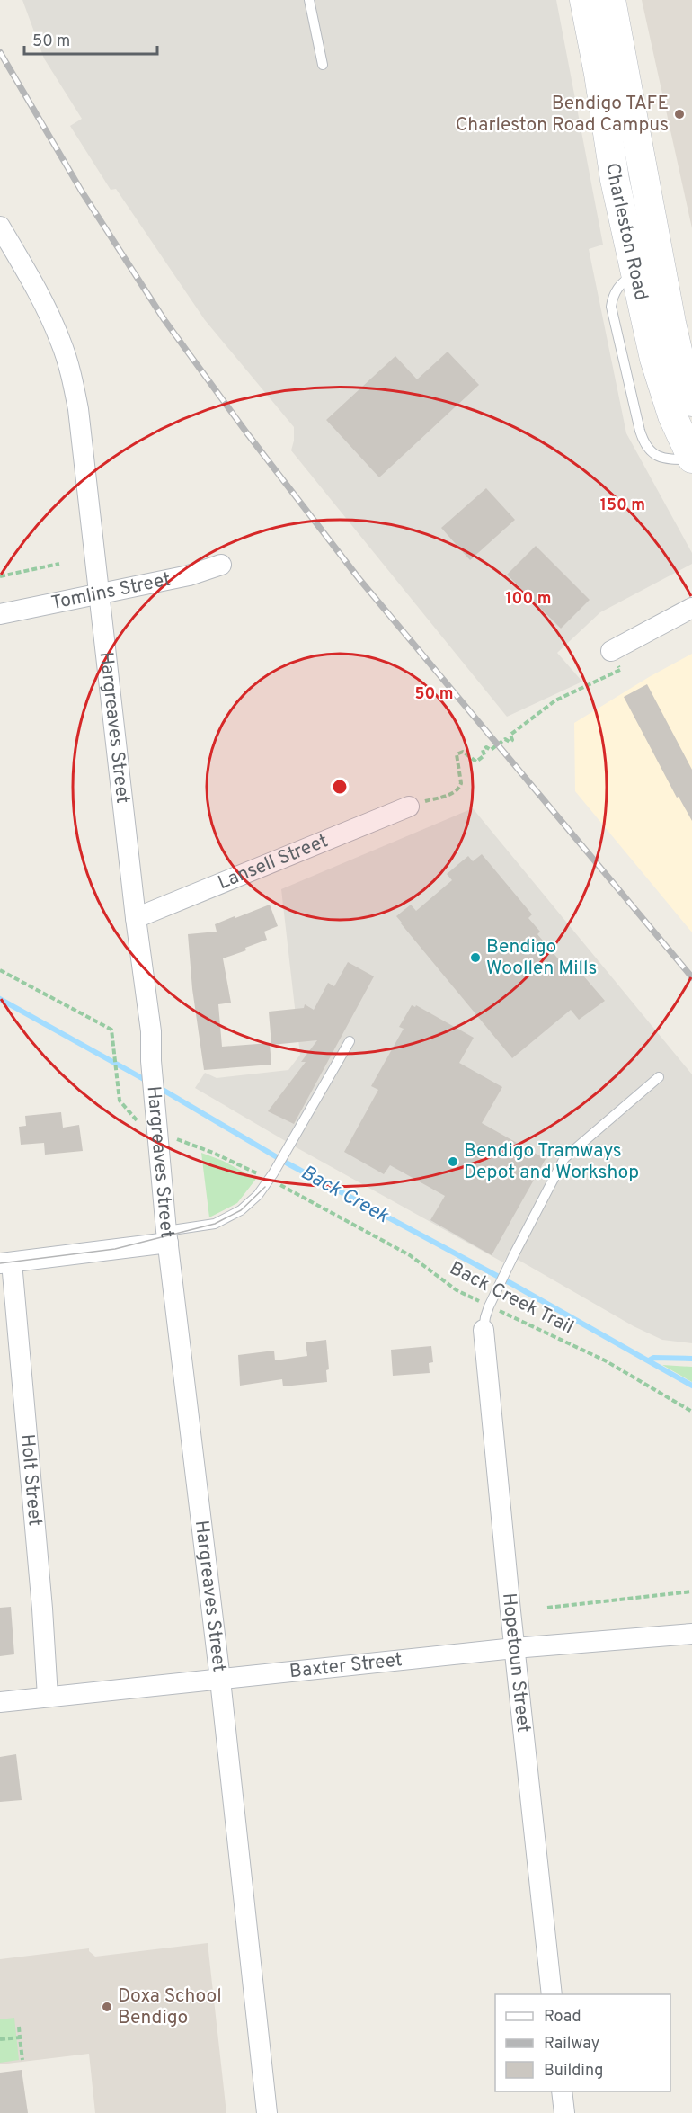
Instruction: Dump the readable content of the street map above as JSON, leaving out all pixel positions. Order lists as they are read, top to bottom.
{
  "streets": {
    "street": [
      "Charleston Road",
      "Tomlins Street",
      "Hargreaves Street",
      "Lansell Street",
      "Holt Street",
      "Hopetoun Street",
      "Baxter Street"
    ],
    "path": ["Back Creek Trail"]
  },
  "crossings": [
    ["Tomlins Street", "Hargreaves Street"],
    ["Hargreaves Street", "Lansell Street"],
    ["Hargreaves Street", "Baxter Street"],
    ["Holt Street", "Baxter Street"],
    ["Hopetoun Street", "Baxter Street"]
  ],
  "water": ["Back Creek"],
  "places": [
    "Bendigo TAFE Charleston Road Campus",
    "Bendigo Woollen Mills",
    "Bendigo Tramways Depot and Workshop",
    "Doxa School Bendigo"
  ],
  "legend": ["Road", "Railway", "Building"],
  "scale_bar": "50 m",
  "rings": ["150 m", "100 m", "50 m"]
}
